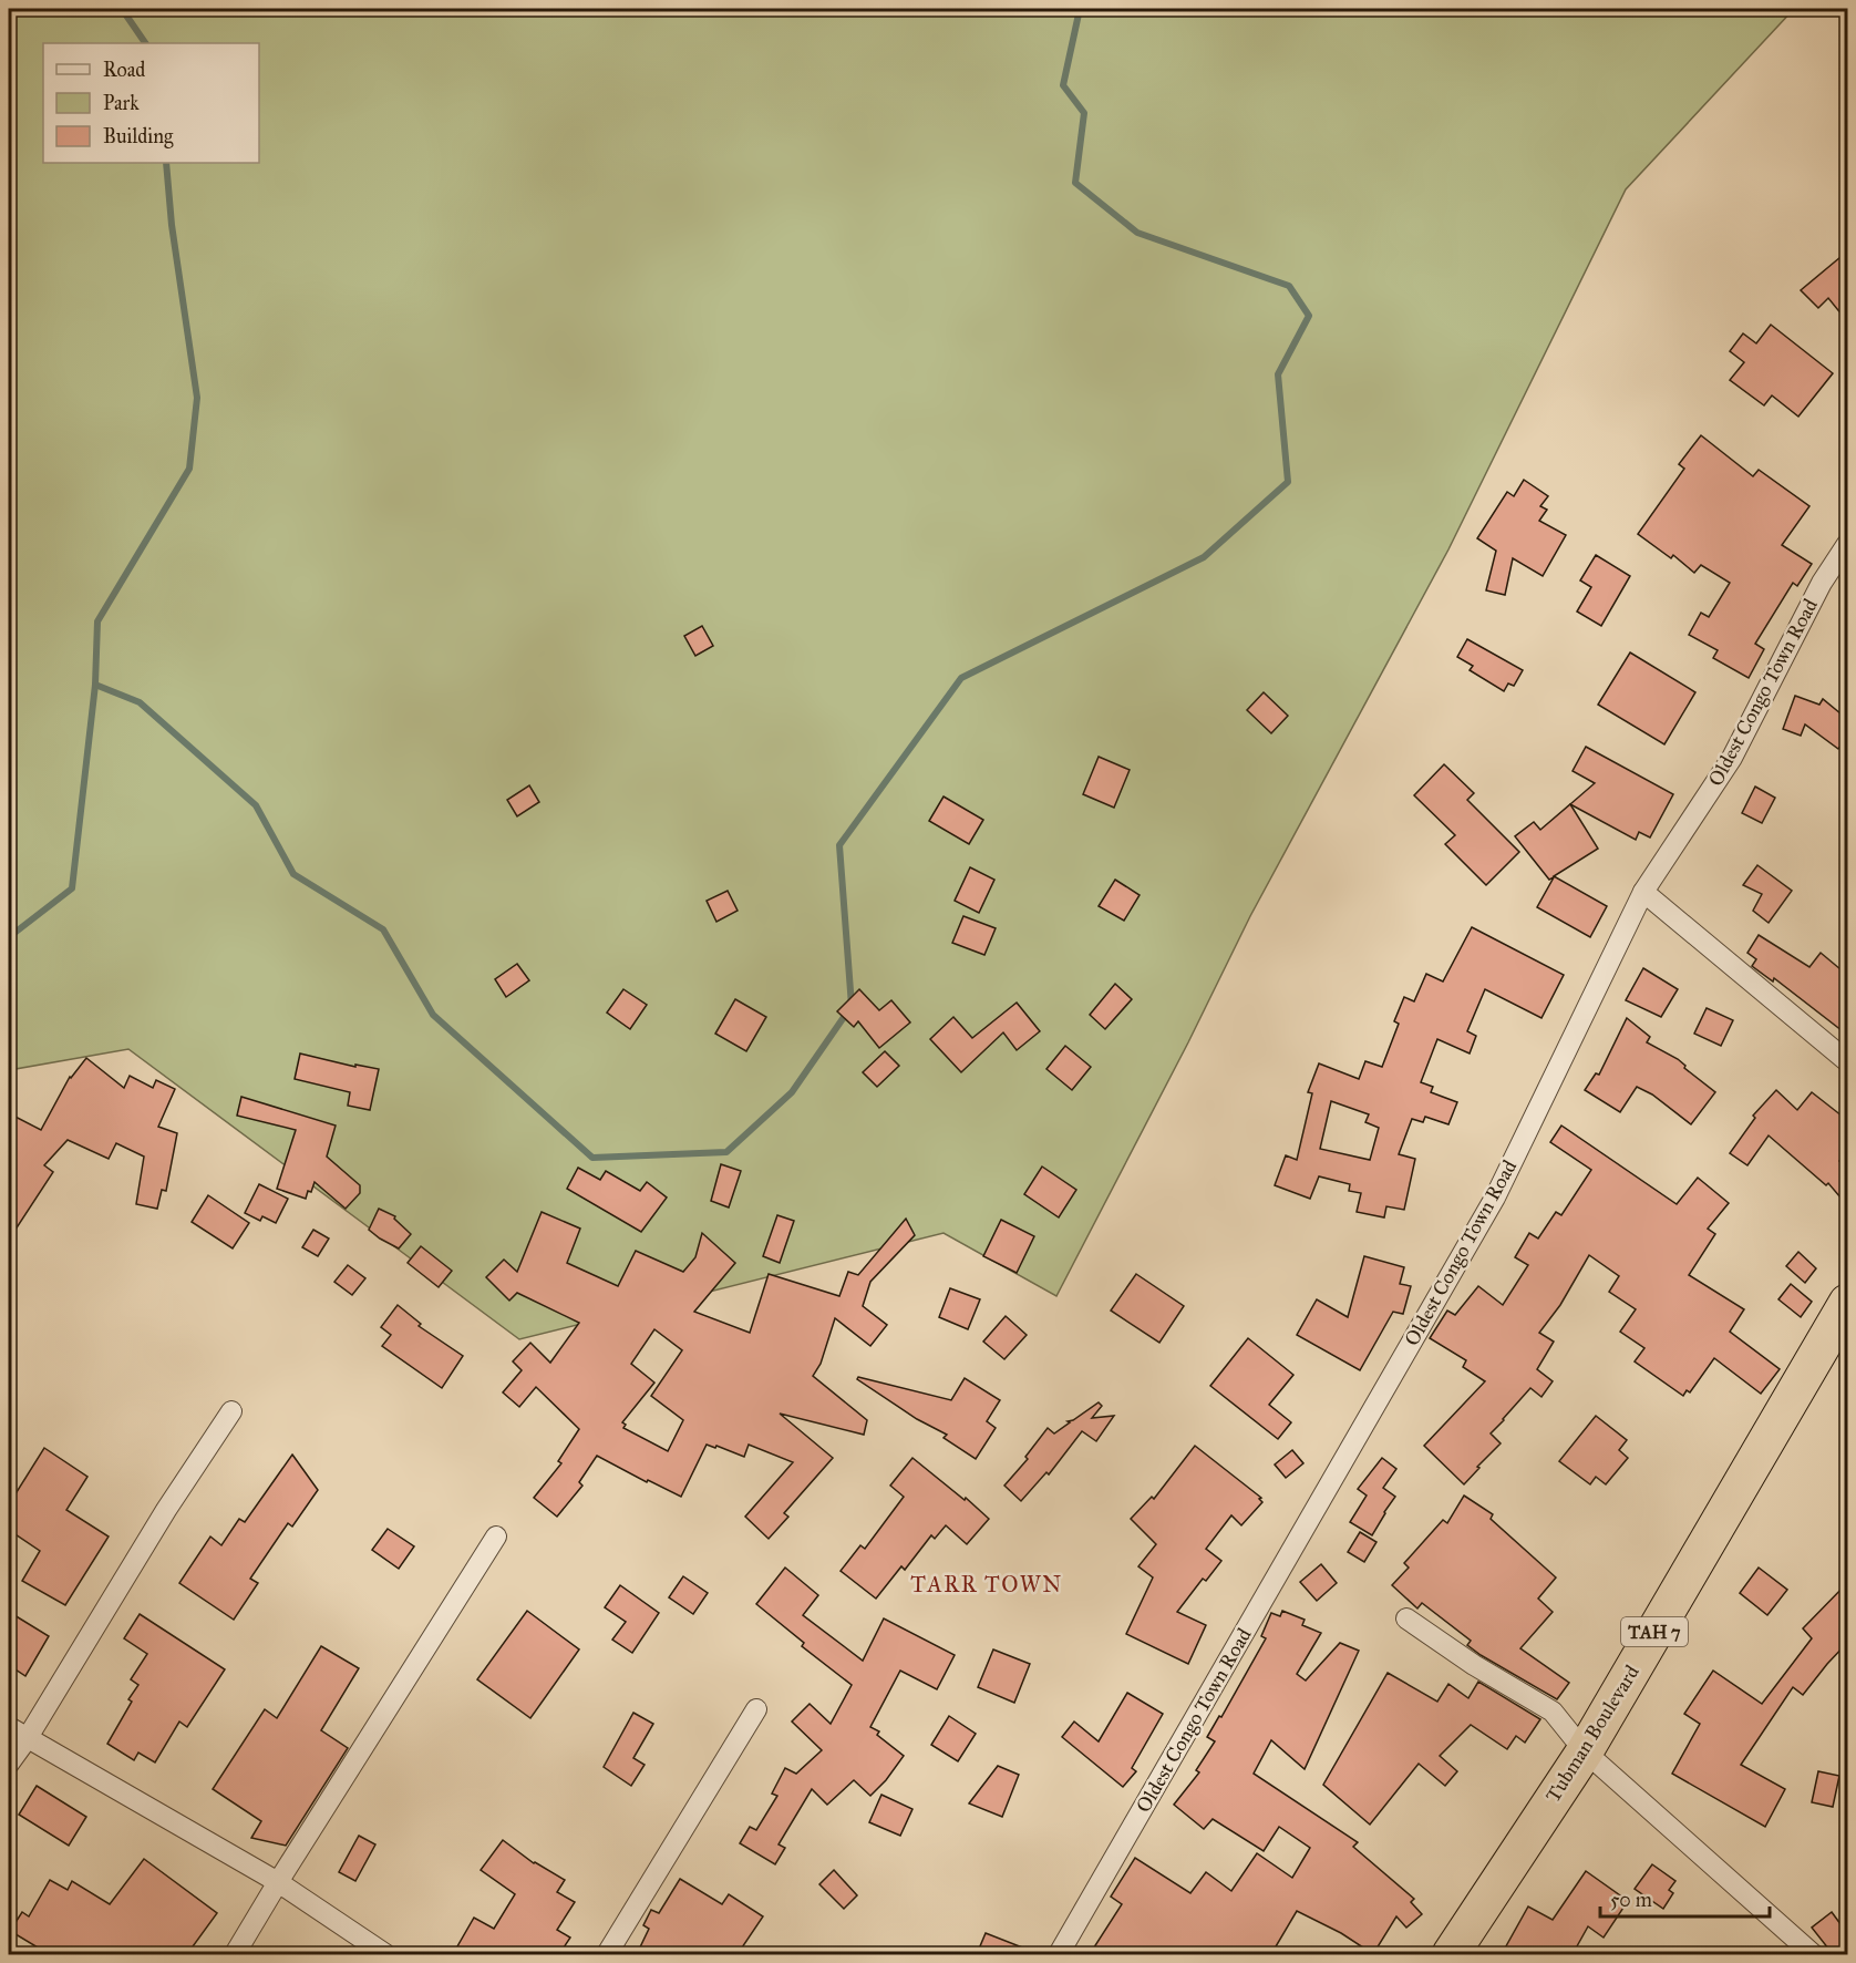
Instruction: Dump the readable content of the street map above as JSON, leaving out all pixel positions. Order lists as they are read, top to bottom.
{
  "streets": {
    "highway": ["TAH 7", "Tubman Boulevard"],
    "street": ["Oldest Congo Town Road"]
  },
  "districts": ["TARR TOWN"],
  "legend": ["Road", "Park", "Building"],
  "scale_bar": "50 m"
}
